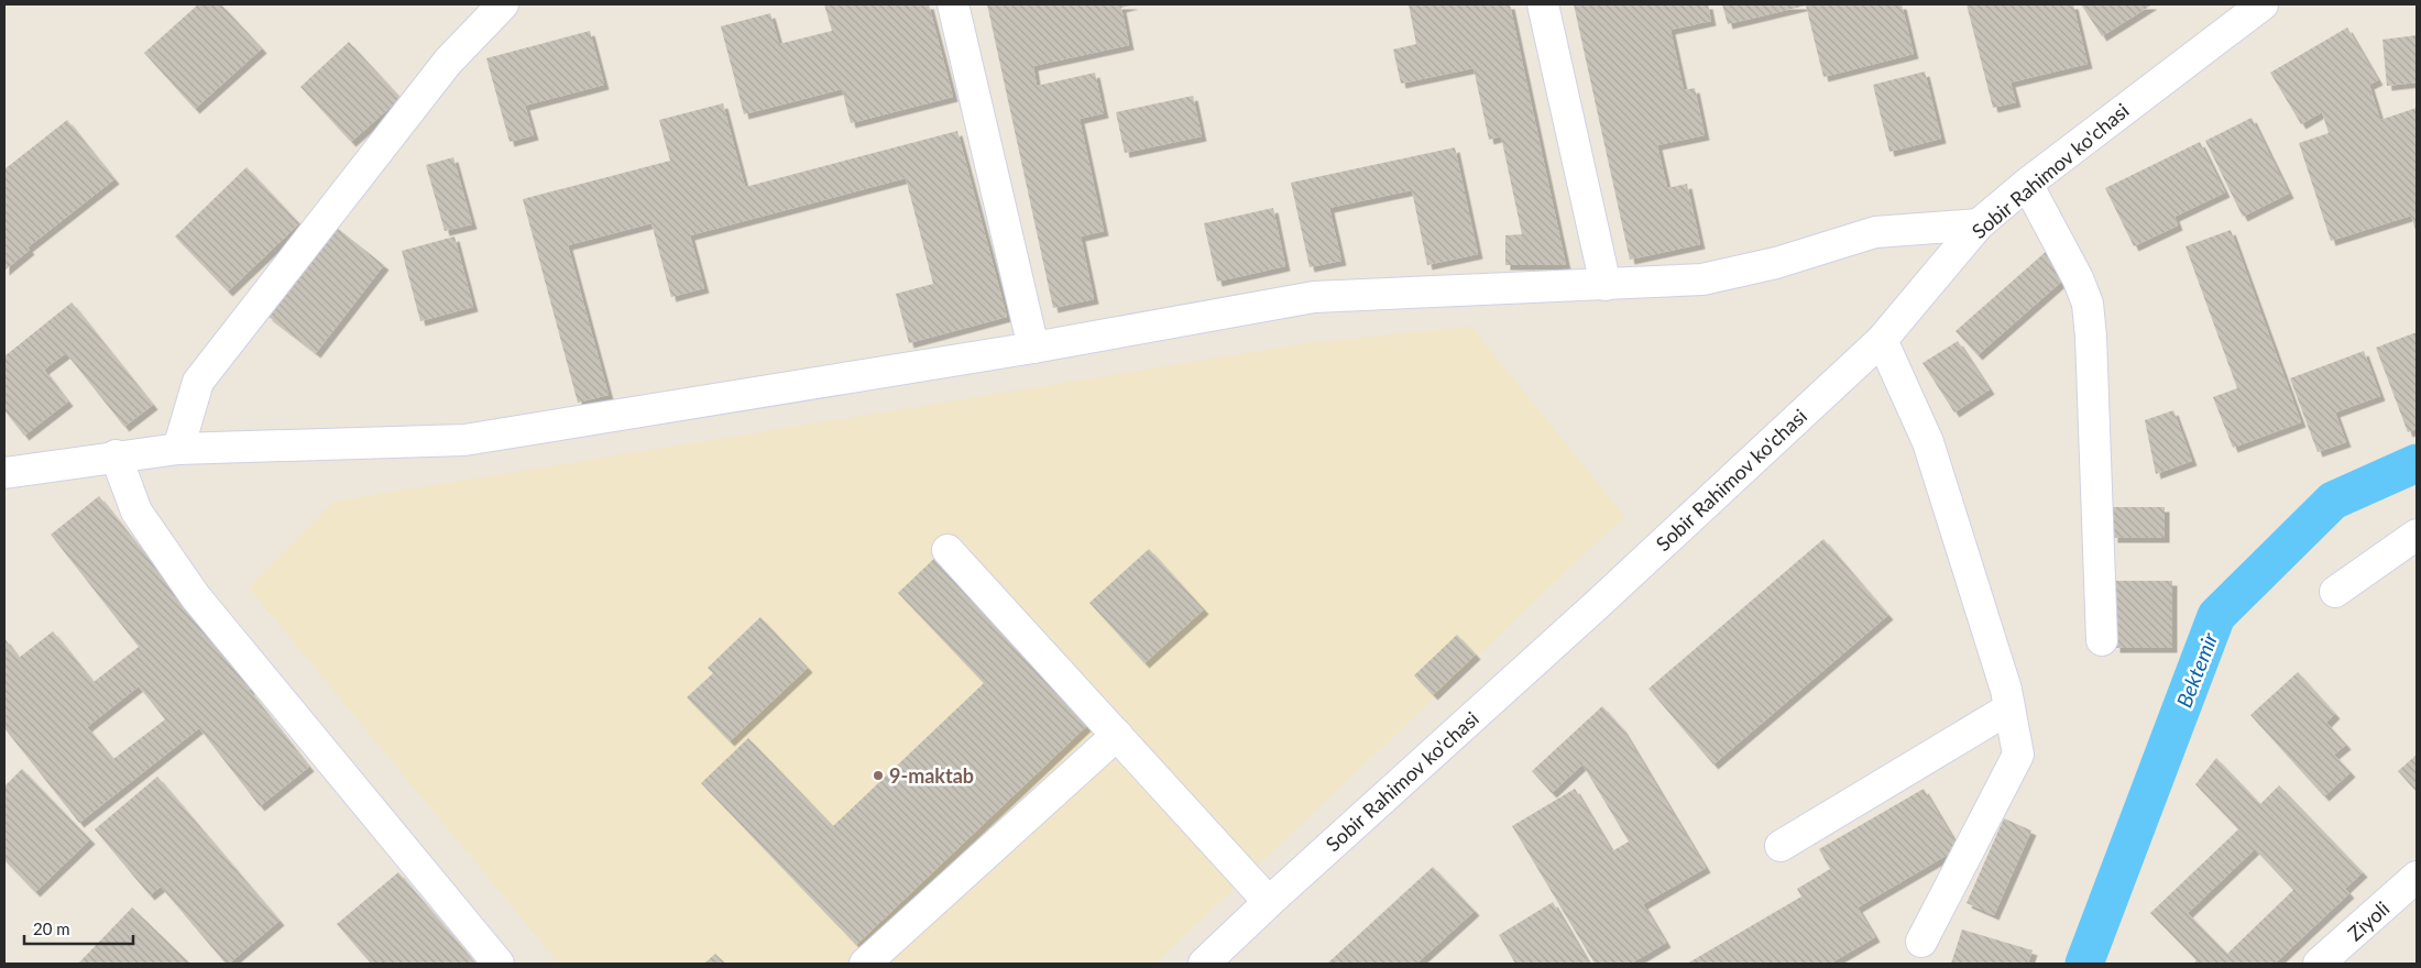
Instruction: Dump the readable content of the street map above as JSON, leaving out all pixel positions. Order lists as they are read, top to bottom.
{
  "streets": {
    "street": ["Sobir Rahimov ko'chasi", "Ziyoli"]
  },
  "water": ["Bektemir"],
  "places": ["9-maktab"],
  "scale_bar": "20 m"
}
